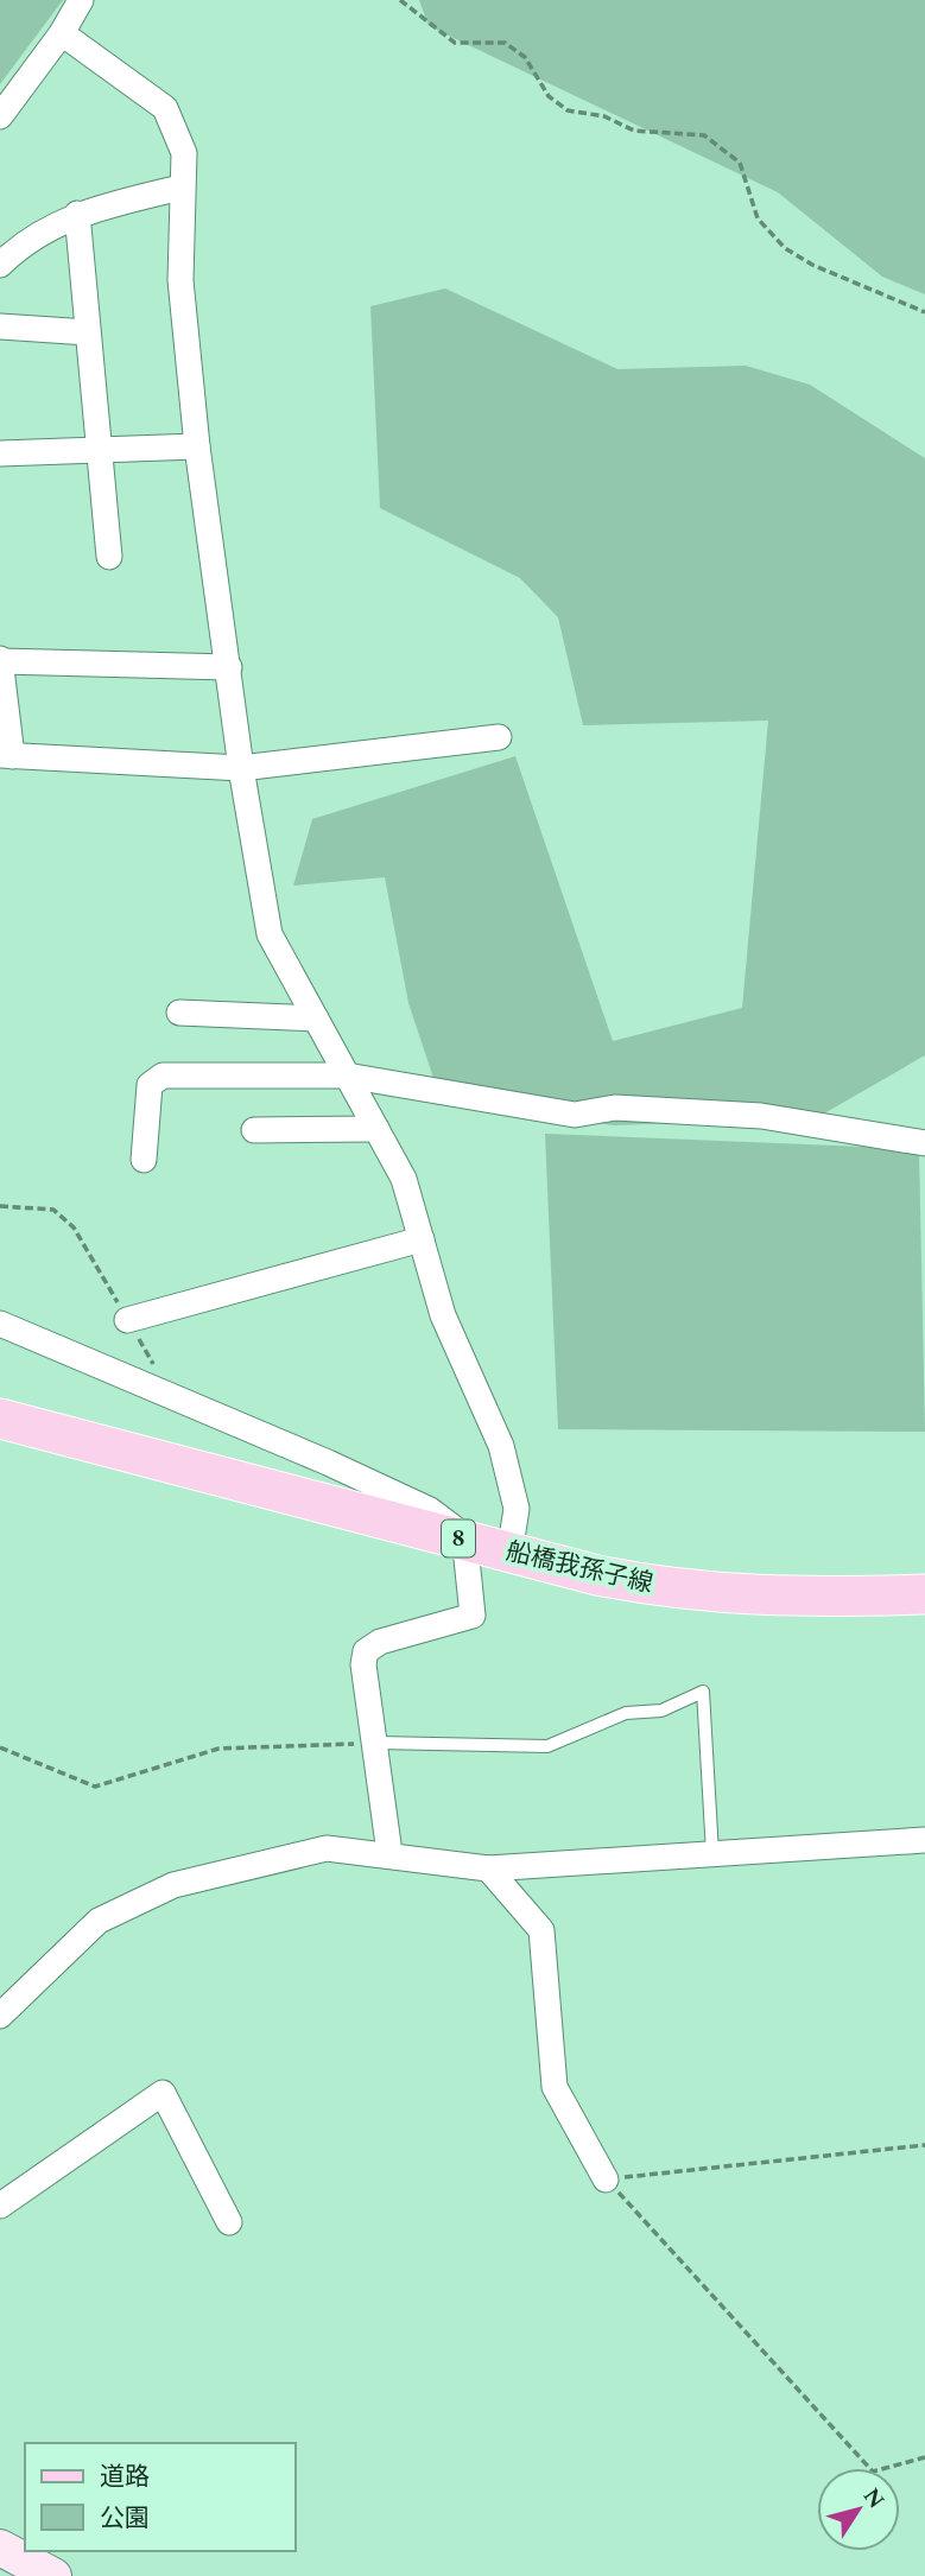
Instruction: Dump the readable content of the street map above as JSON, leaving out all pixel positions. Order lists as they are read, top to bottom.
{
  "streets": {
    "main road": ["8", "船橋我孫子線"]
  },
  "legend": ["道路", "公園"],
  "north": "top right"
}
